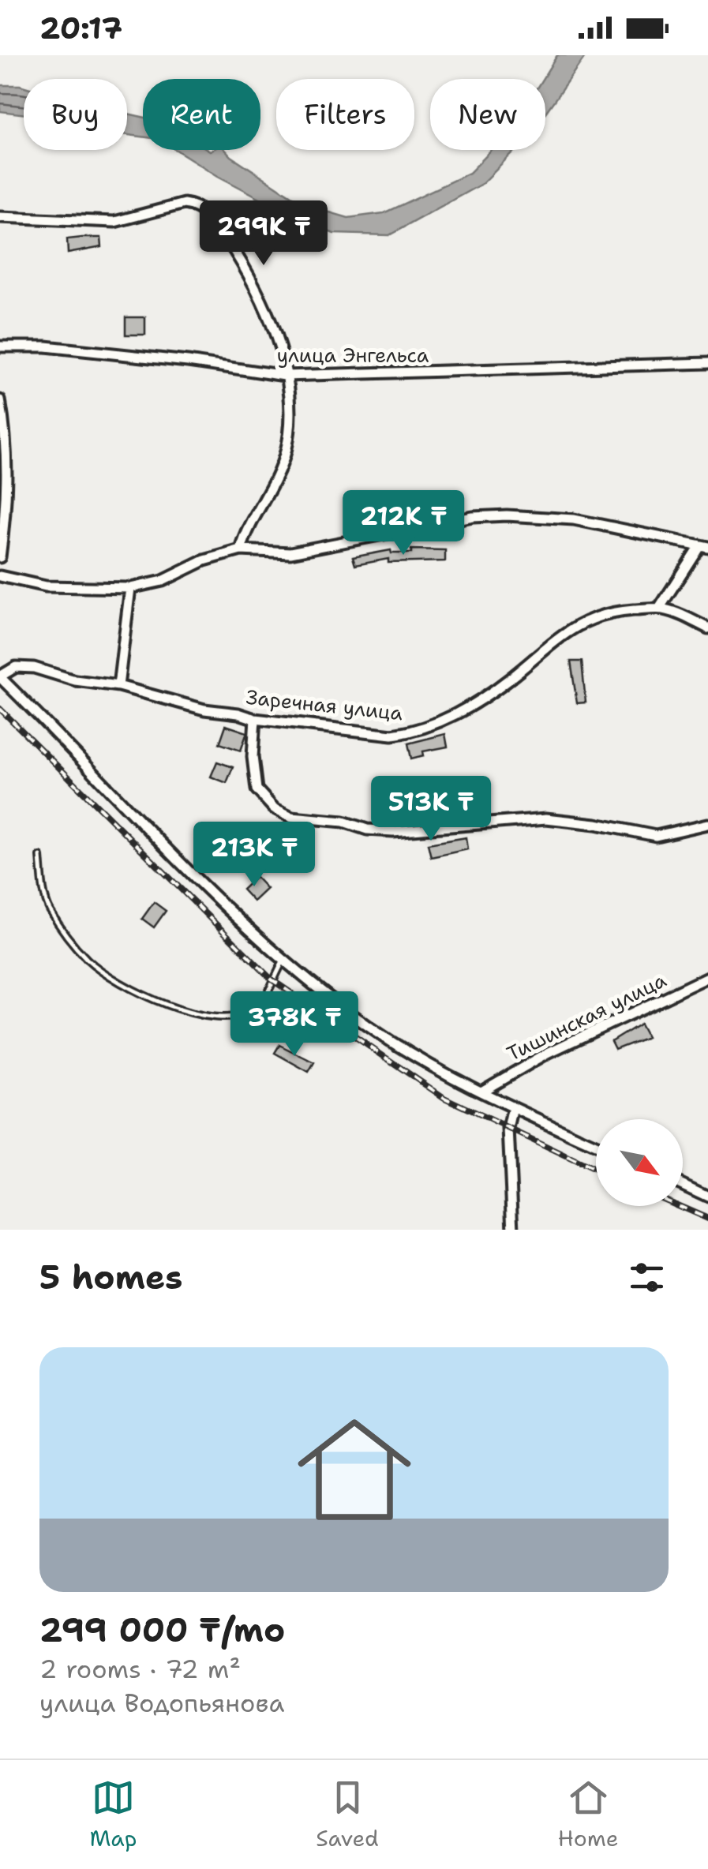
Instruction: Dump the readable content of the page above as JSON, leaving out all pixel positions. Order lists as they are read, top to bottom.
{
  "streets": {
    "street": ["улица Энгельса", "Заречная улица", "Тишинская улица"]
  },
  "north": "bottom right",
  "page": {
    "status": "20:17",
    "chip": [
      "Buy",
      "Rent",
      "Filters",
      "New"
    ],
    "price": [
      "299K ₸",
      "212K ₸",
      "513K ₸",
      "213K ₸",
      "378K ₸"
    ],
    "heading": "5 homes",
    "list": [
      {
        "name": "299 000 ₸/mo",
        "note": "2 rooms · 72 m² · улица Водопьянова"
      }
    ],
    "tabs": ["Map", "Saved", "Home"]
  }
}
